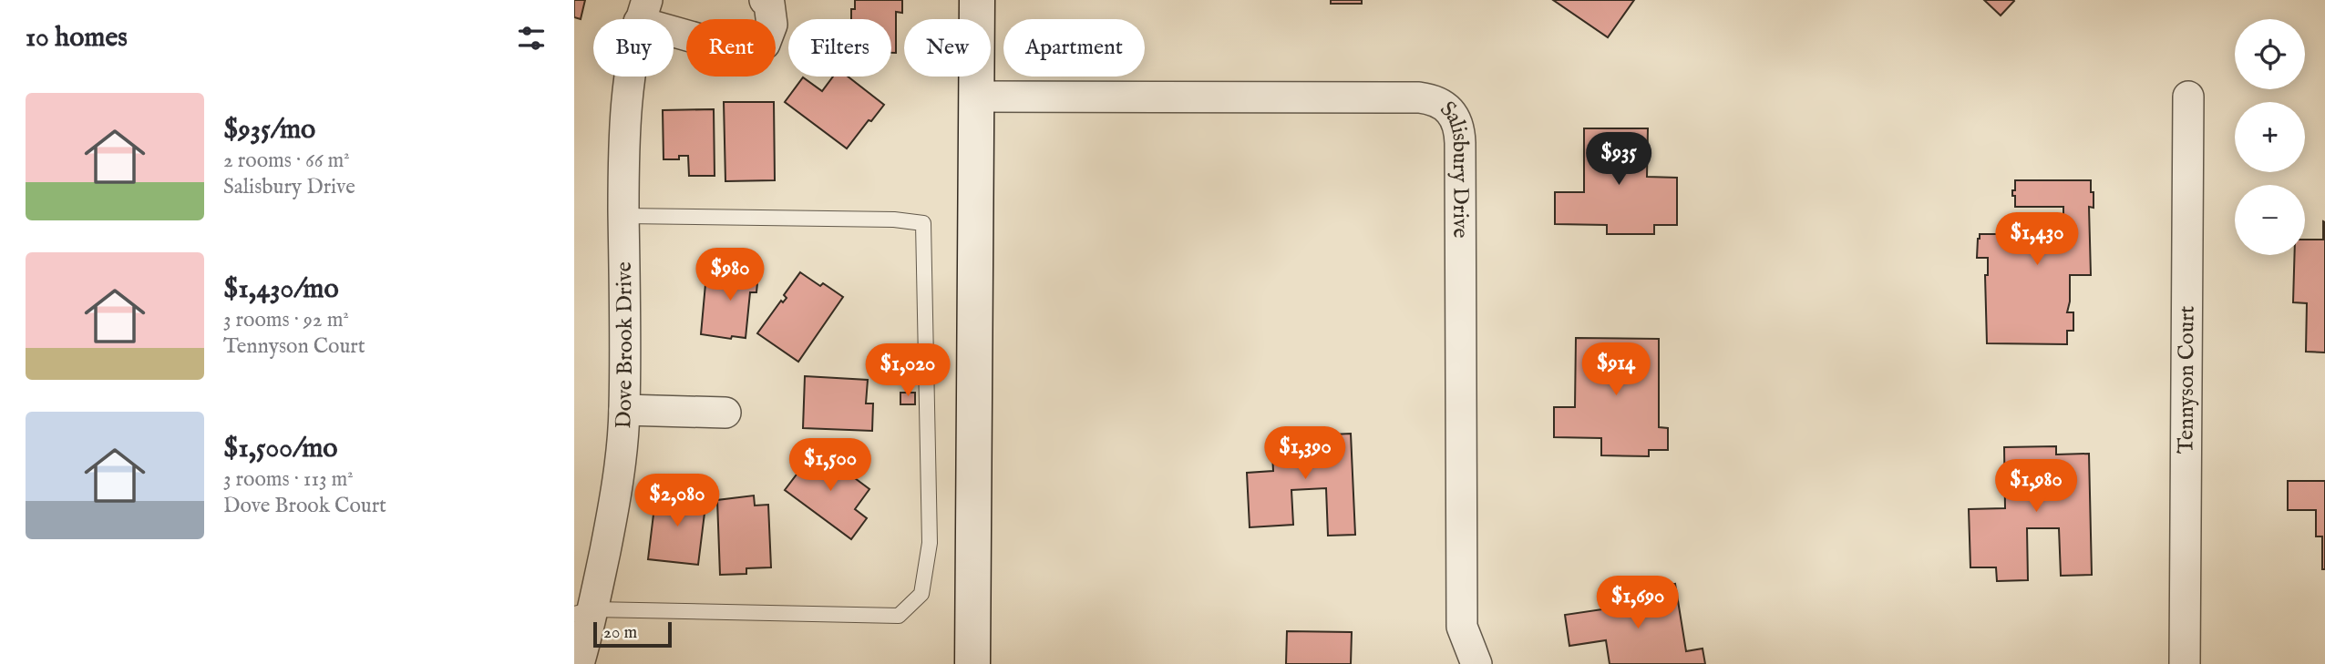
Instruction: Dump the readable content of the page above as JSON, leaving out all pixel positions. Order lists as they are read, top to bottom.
{
  "streets": {
    "street": ["Salisbury Drive", "Dove Brook Drive", "Tennyson Court"]
  },
  "scale_bar": "20 m",
  "page": {
    "heading": "10 homes",
    "map_buttons": ["+", "−"],
    "chip": [
      "Buy",
      "Rent",
      "Filters",
      "New",
      "Apartment"
    ],
    "list": [
      {
        "name": "$935/mo",
        "note": "2 rooms · 66 m² · Salisbury Drive"
      },
      {
        "name": "$1,430/mo",
        "note": "3 rooms · 92 m² · Tennyson Court"
      },
      {
        "name": "$1,500/mo",
        "note": "3 rooms · 113 m² · Dove Brook Court"
      }
    ],
    "price": [
      "$935",
      "$1,430",
      "$980",
      "$914",
      "$1,020",
      "$1,390",
      "$1,500",
      "$1,980",
      "$2,080",
      "$1,690"
    ],
    "scale": "20 m"
  }
}
